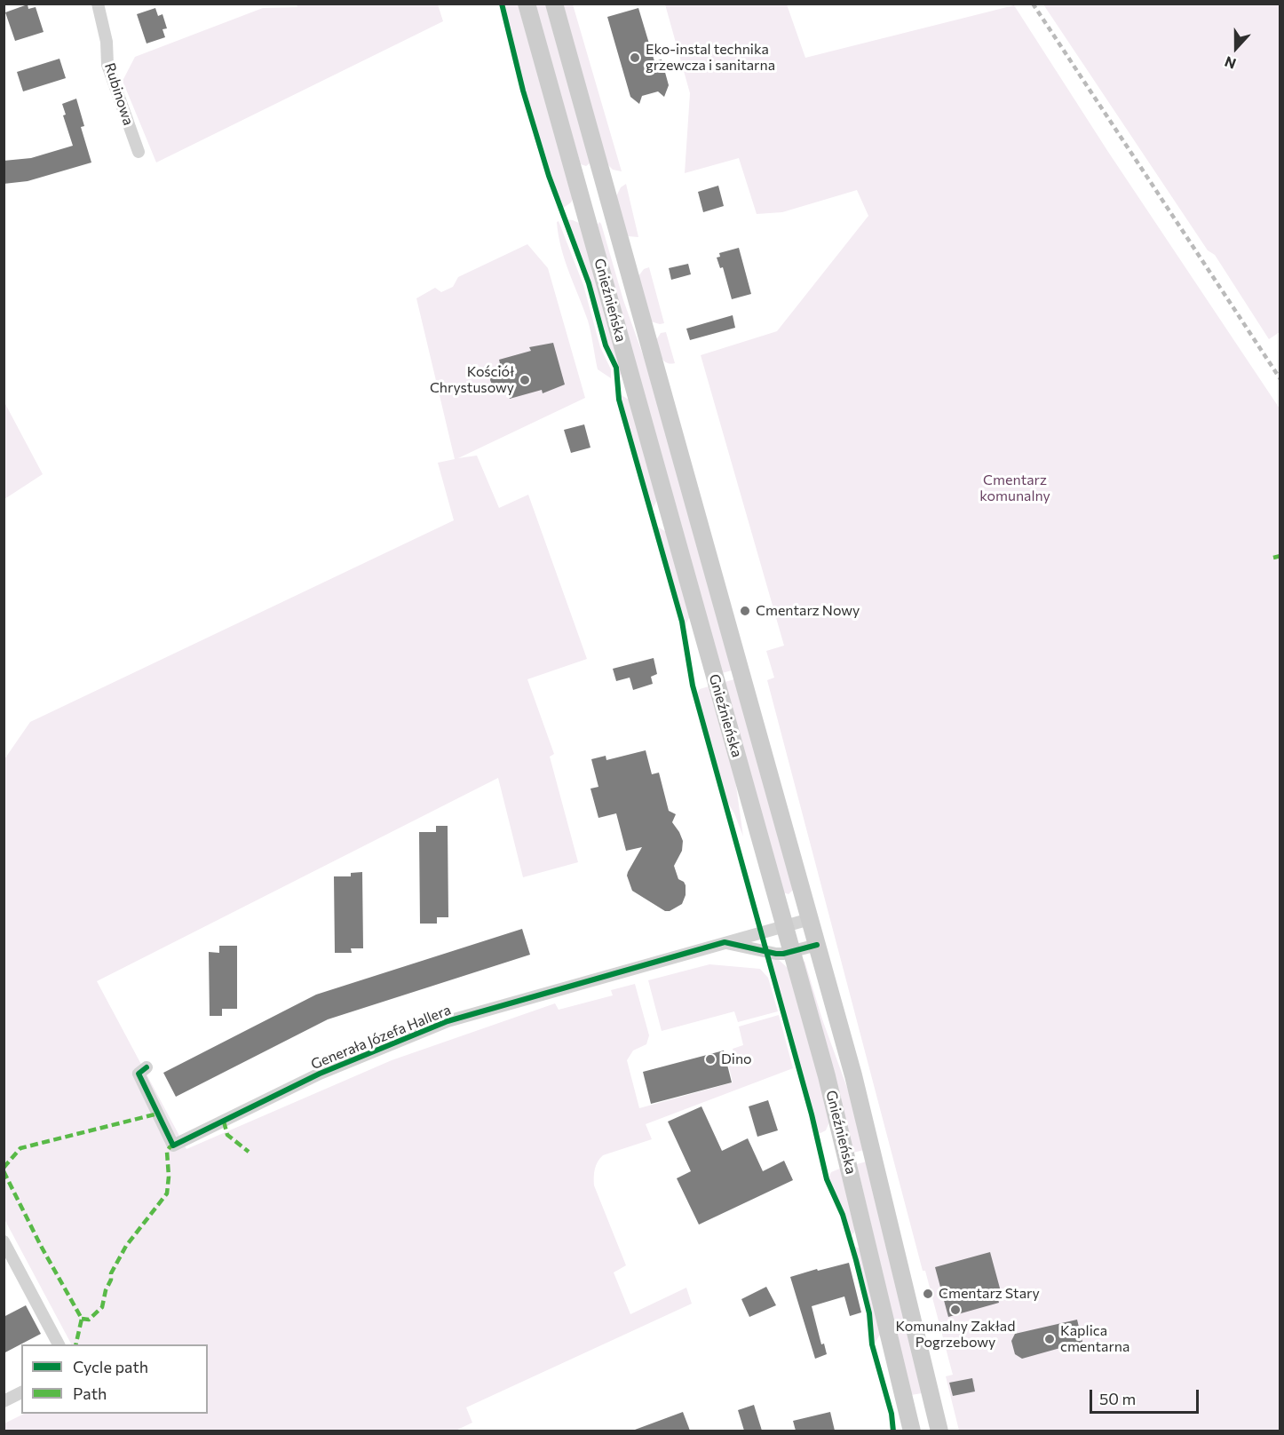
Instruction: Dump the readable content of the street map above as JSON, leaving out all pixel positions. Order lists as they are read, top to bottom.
{
  "streets": {
    "main road": ["Gnieźnieńska"],
    "street": ["Rubinowa", "Generała Józefa Hallera"]
  },
  "crossings": [
    ["Gnieźnieńska", "Generała Józefa Hallera"]
  ],
  "parks": ["Cmentarz komunalny"],
  "places": [
    "Eko-instal technika grzewcza i sanitarna",
    "Kościół Chrystusowy",
    "Cmentarz Nowy",
    "Dino",
    "Cmentarz Stary",
    "Komunalny Zakład Pogrzebowy",
    "Kaplica cmentarna"
  ],
  "legend": ["Cycle path", "Path"],
  "scale_bar": "50 m",
  "north": "bottom"
}
